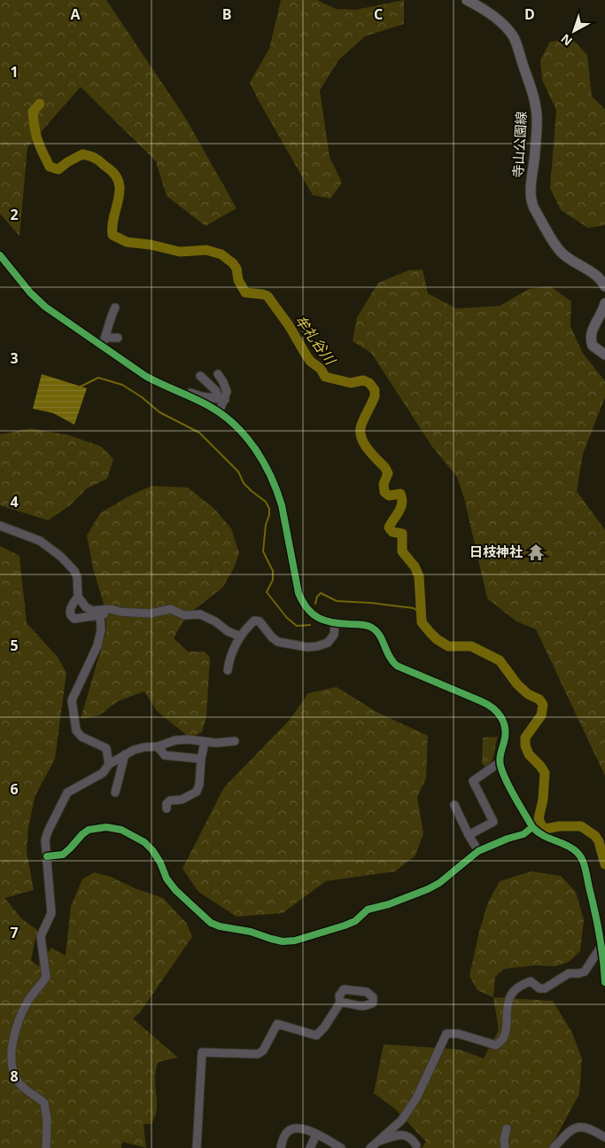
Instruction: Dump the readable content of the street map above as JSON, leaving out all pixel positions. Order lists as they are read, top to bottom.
{
  "streets": {
    "main road": ["寺山公園線"]
  },
  "water": ["牟礼谷川"],
  "places": {
    "temple": ["日枝神社"]
  },
  "north": "bottom left",
  "grid": {
    "columns": [
      "A",
      "B",
      "C",
      "D"
    ],
    "rows": [
      "1",
      "2",
      "3",
      "4",
      "5",
      "6",
      "7",
      "8"
    ]
  }
}
